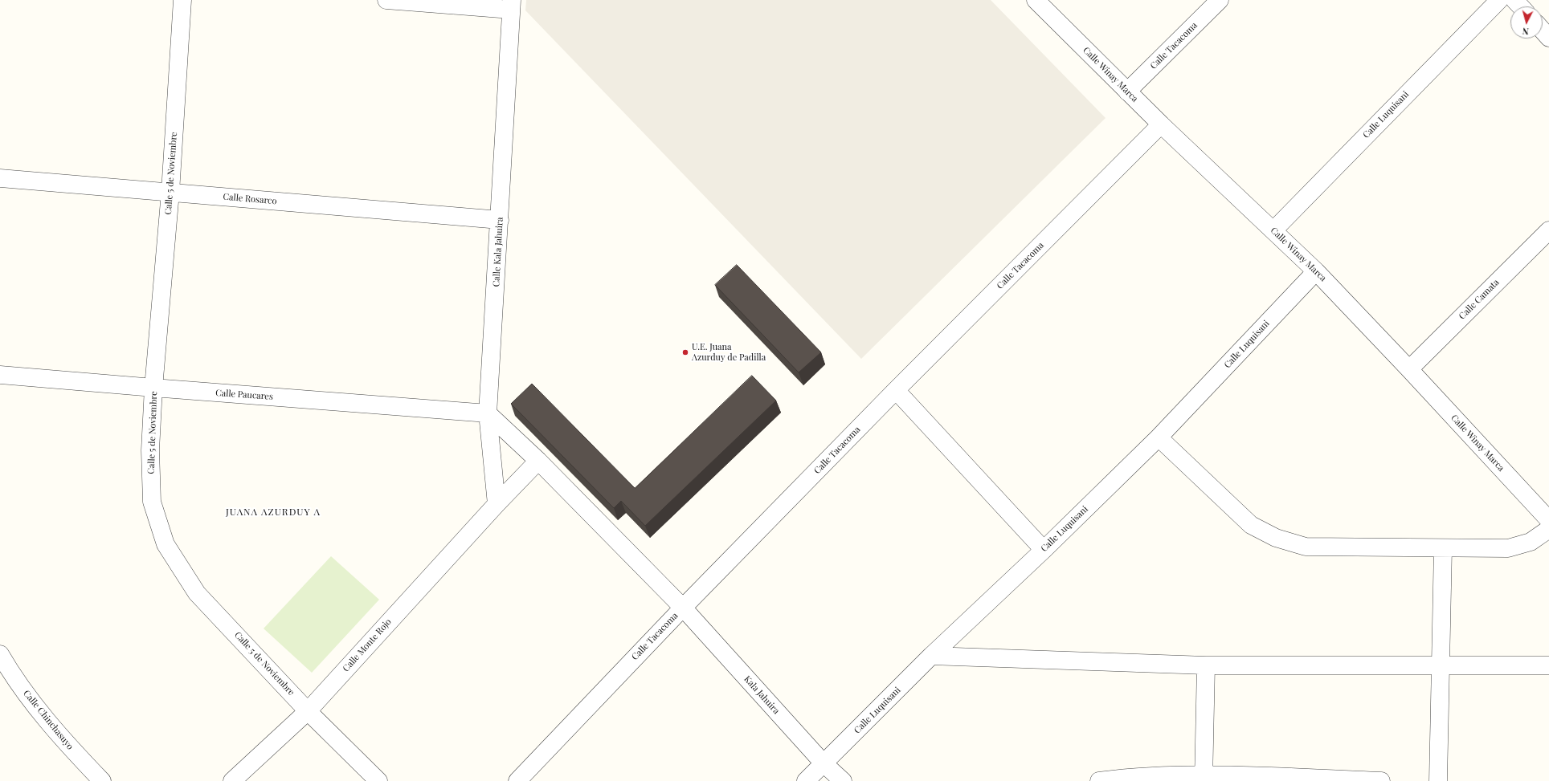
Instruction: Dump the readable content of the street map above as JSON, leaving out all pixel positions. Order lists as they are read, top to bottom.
{
  "streets": {
    "street": [
      "Calle Tacacoma",
      "Calle Winay Marca",
      "Calle Luquisani",
      "Calle 5 de Noviembre",
      "Calle Rosarco",
      "Calle Kala Jahuira",
      "Calle Camata",
      "Calle Paucares",
      "Calle Monte Rojo",
      "Kala Jahuira",
      "Calle Chinchasuyo"
    ]
  },
  "crossings": [
    ["Calle Tacacoma", "Calle Winay Marca"],
    ["Calle Tacacoma", "Kala Jahuira"],
    ["Calle Winay Marca", "Calle Luquisani"],
    ["Calle Winay Marca", "Calle Camata"],
    ["Calle Luquisani", "Kala Jahuira"],
    ["Calle 5 de Noviembre", "Calle Rosarco"],
    ["Calle 5 de Noviembre", "Calle Paucares"],
    ["Calle 5 de Noviembre", "Calle Monte Rojo"],
    ["Calle Rosarco", "Calle Kala Jahuira"],
    ["Calle Kala Jahuira", "Calle Paucares"],
    ["Calle Kala Jahuira", "Calle Monte Rojo"],
    ["Calle Kala Jahuira", "Kala Jahuira"],
    ["Calle Paucares", "Kala Jahuira"],
    ["Calle Monte Rojo", "Kala Jahuira"]
  ],
  "districts": ["JUANA AZURDUY A"],
  "places": ["U.E. Juana Azurduy de Padilla"],
  "north": "bottom"
}
